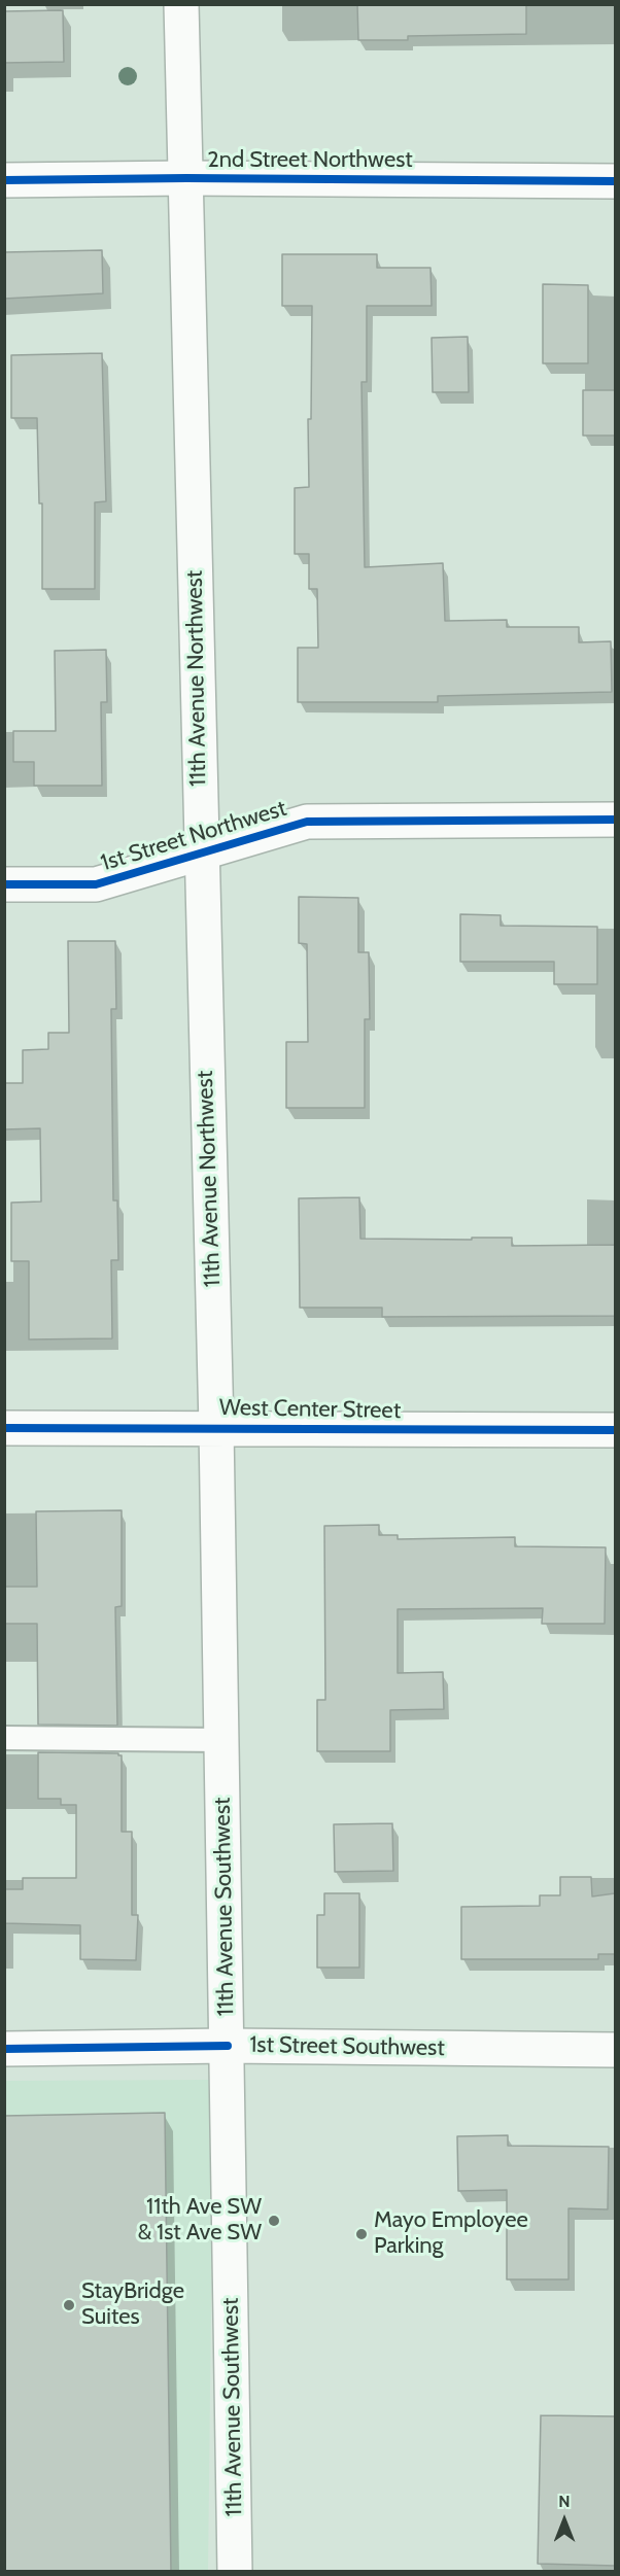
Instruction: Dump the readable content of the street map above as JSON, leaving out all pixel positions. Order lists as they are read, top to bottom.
{
  "streets": {
    "main road": [
      "2nd Street Northwest",
      "11th Avenue Northwest",
      "1st Street Northwest",
      "West Center Street",
      "11th Avenue Southwest",
      "1st Street Southwest"
    ]
  },
  "crossings": [
    ["2nd Street Northwest", "11th Avenue Northwest"],
    ["11th Avenue Northwest", "1st Street Northwest"],
    ["11th Avenue Northwest", "West Center Street"],
    ["11th Avenue Northwest", "11th Avenue Southwest"],
    ["West Center Street", "11th Avenue Southwest"],
    ["11th Avenue Southwest", "1st Street Southwest"]
  ],
  "places": ["11th Ave SW & 1st Ave SW", "Mayo Employee Parking", "StayBridge Suites"],
  "north": "top"
}
